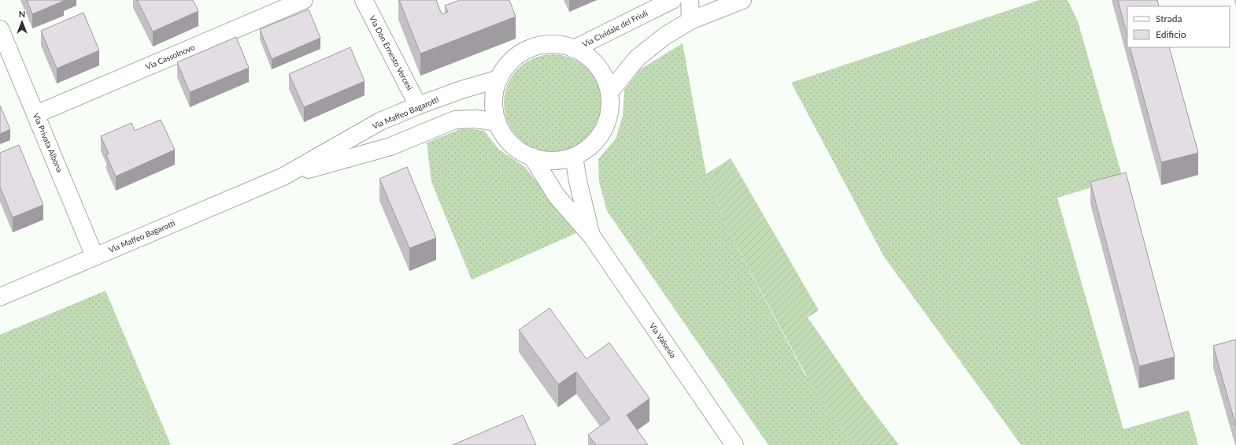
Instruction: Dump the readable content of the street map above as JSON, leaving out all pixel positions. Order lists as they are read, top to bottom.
{
  "streets": {
    "street": [
      "Via Cividale del Friuli",
      "Via Don Ernesto Vercesi",
      "Via Cassolnovo",
      "Via Maffeo Bagarotti",
      "Via Privata Albona",
      "Via Valsesia"
    ]
  },
  "crossings": [
    ["Via Don Ernesto Vercesi", "Via Maffeo Bagarotti"],
    ["Via Cassolnovo", "Via Privata Albona"],
    ["Via Maffeo Bagarotti", "Via Privata Albona"]
  ],
  "legend": ["Strada", "Edificio"],
  "north": "top"
}
